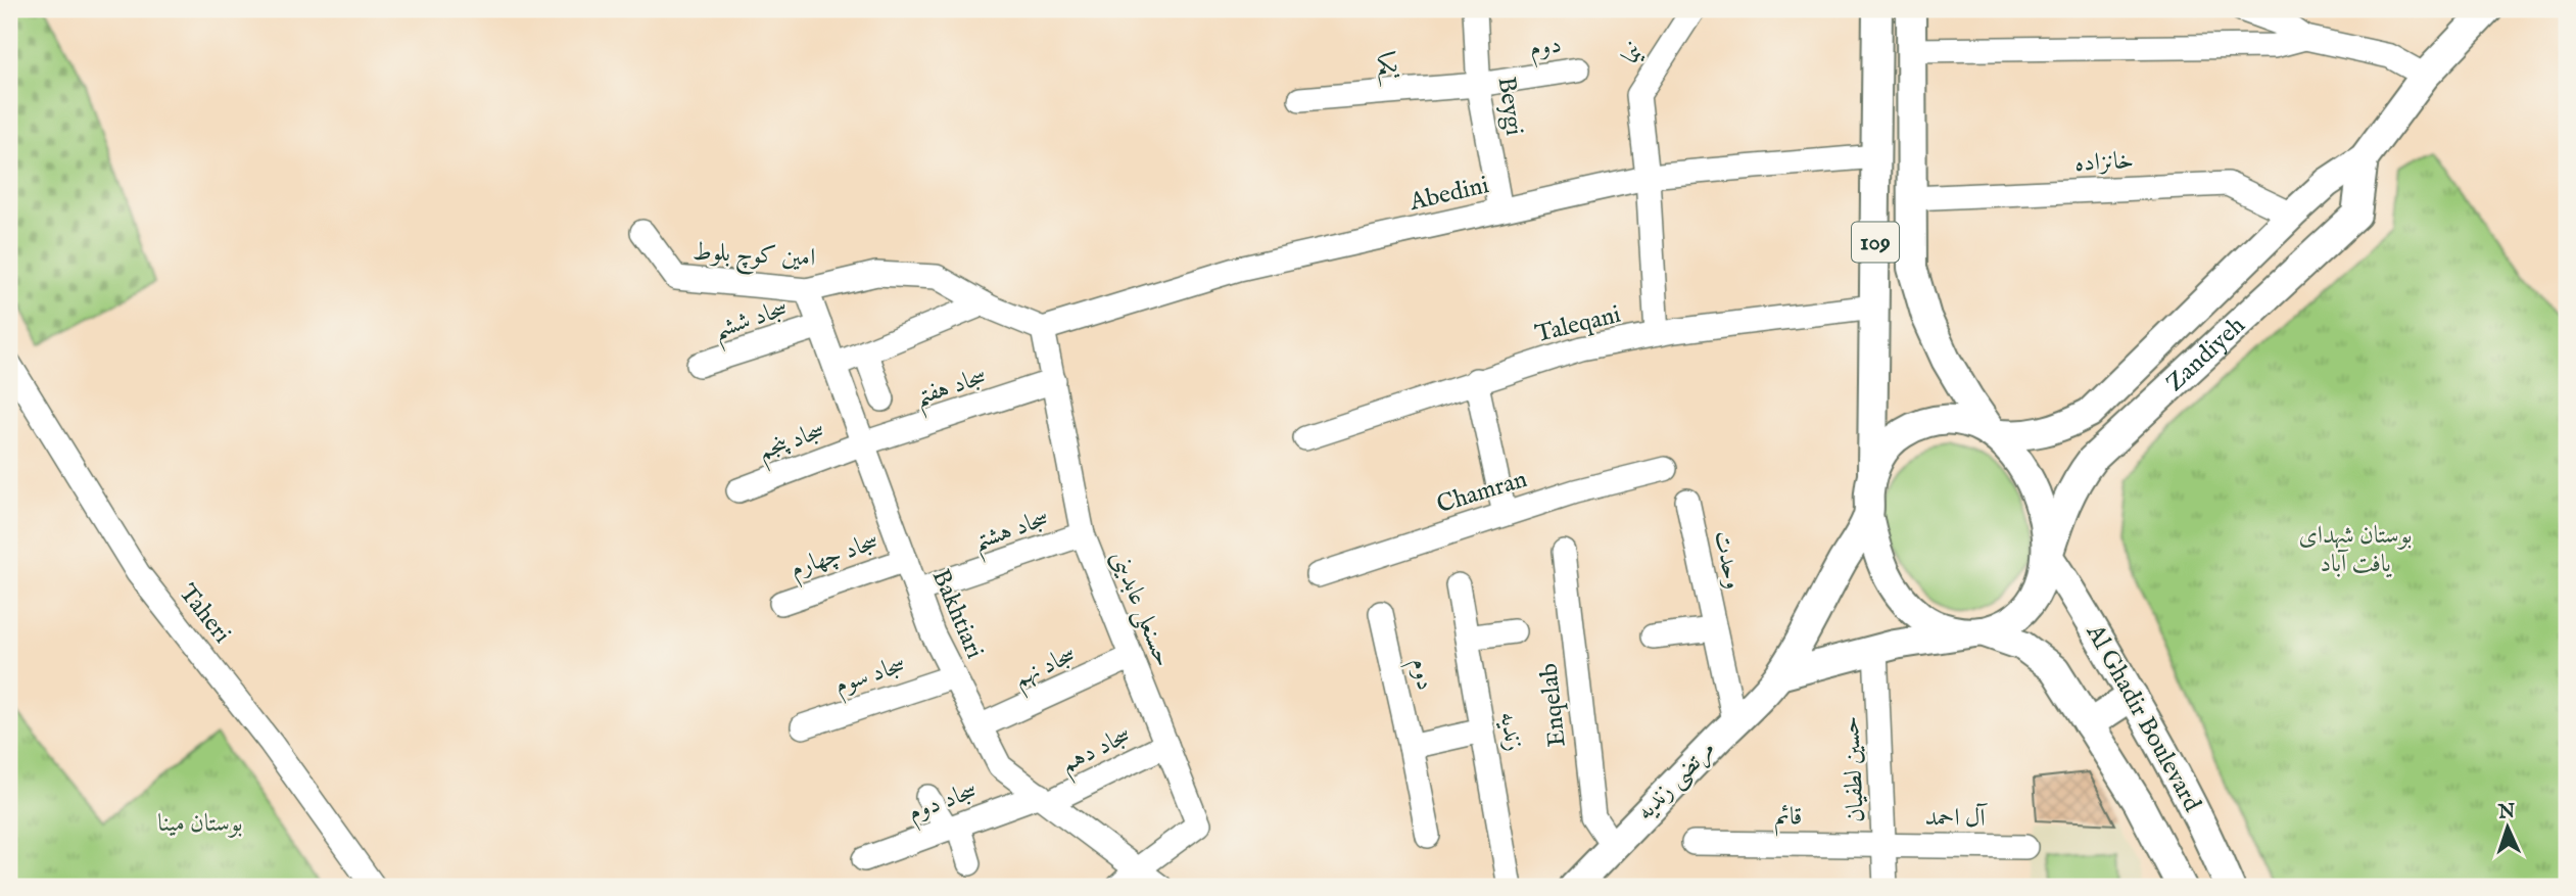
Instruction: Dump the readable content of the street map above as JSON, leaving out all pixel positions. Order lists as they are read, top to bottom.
{
  "streets": {
    "main road": [
      "109",
      "Zandiyeh",
      "Al Ghadir Boulevard",
      "مرتضی زندیه"
    ],
    "street": [
      "دوم",
      "نیما",
      "یکم",
      "Beygi",
      "خانزاده",
      "Abedini",
      "امین کوچ بلوط",
      "سجاد ششم",
      "Taleqani",
      "سجاد هفتم",
      "سجاد پنجم",
      "Chamran",
      "سجاد هشتم",
      "سجاد چهارم",
      "وحدت",
      "حسنعلی عابدینی",
      "Taheri",
      "Bakhtiari",
      "سجاد نهم",
      "سجاد سوم",
      "Enqelab",
      "زندیه",
      "سجاد دهم",
      "حسین لطفیان",
      "سجاد دوم",
      "قائم",
      "آل احمد"
    ]
  },
  "crossings": [
    ["دوم", "یکم"],
    ["دوم", "Beygi"],
    ["نیما", "Abedini"],
    ["نیما", "Taleqani"],
    ["یکم", "Beygi"],
    ["Beygi", "Abedini"],
    ["خانزاده", "109"],
    ["خانزاده", "Zandiyeh"],
    ["Abedini", "109"],
    ["Abedini", "امین کوچ بلوط"],
    ["Abedini", "حسنعلی عابدینی"],
    ["109", "Taleqani"],
    ["109", "Zandiyeh"],
    ["109", "Al Ghadir Boulevard"],
    ["امین کوچ بلوط", "حسنعلی عابدینی"],
    ["امین کوچ بلوط", "Bakhtiari"],
    ["سجاد ششم", "Bakhtiari"],
    ["Zandiyeh", "Al Ghadir Boulevard"],
    ["سجاد هفتم", "سجاد پنجم"],
    ["سجاد هفتم", "حسنعلی عابدینی"],
    ["سجاد هفتم", "Bakhtiari"],
    ["سجاد پنجم", "Bakhtiari"],
    ["سجاد هشتم", "حسنعلی عابدینی"],
    ["سجاد هشتم", "Bakhtiari"],
    ["سجاد چهارم", "Bakhtiari"],
    ["وحدت", "مرتضی زندیه"],
    ["حسنعلی عابدینی", "Bakhtiari"],
    ["حسنعلی عابدینی", "سجاد نهم"],
    ["حسنعلی عابدینی", "سجاد دهم"],
    ["Bakhtiari", "سجاد نهم"],
    ["Bakhtiari", "سجاد سوم"],
    ["Bakhtiari", "سجاد دهم"],
    ["Bakhtiari", "سجاد دوم"],
    ["Enqelab", "مرتضی زندیه"],
    ["سجاد دهم", "سجاد دوم"],
    ["حسین لطفیان", "قائم"],
    ["حسین لطفیان", "آل احمد"],
    ["قائم", "آل احمد"]
  ],
  "parks": ["بوستان شهدای یافت آباد", "بوستان مینا"],
  "north": "top"
}
